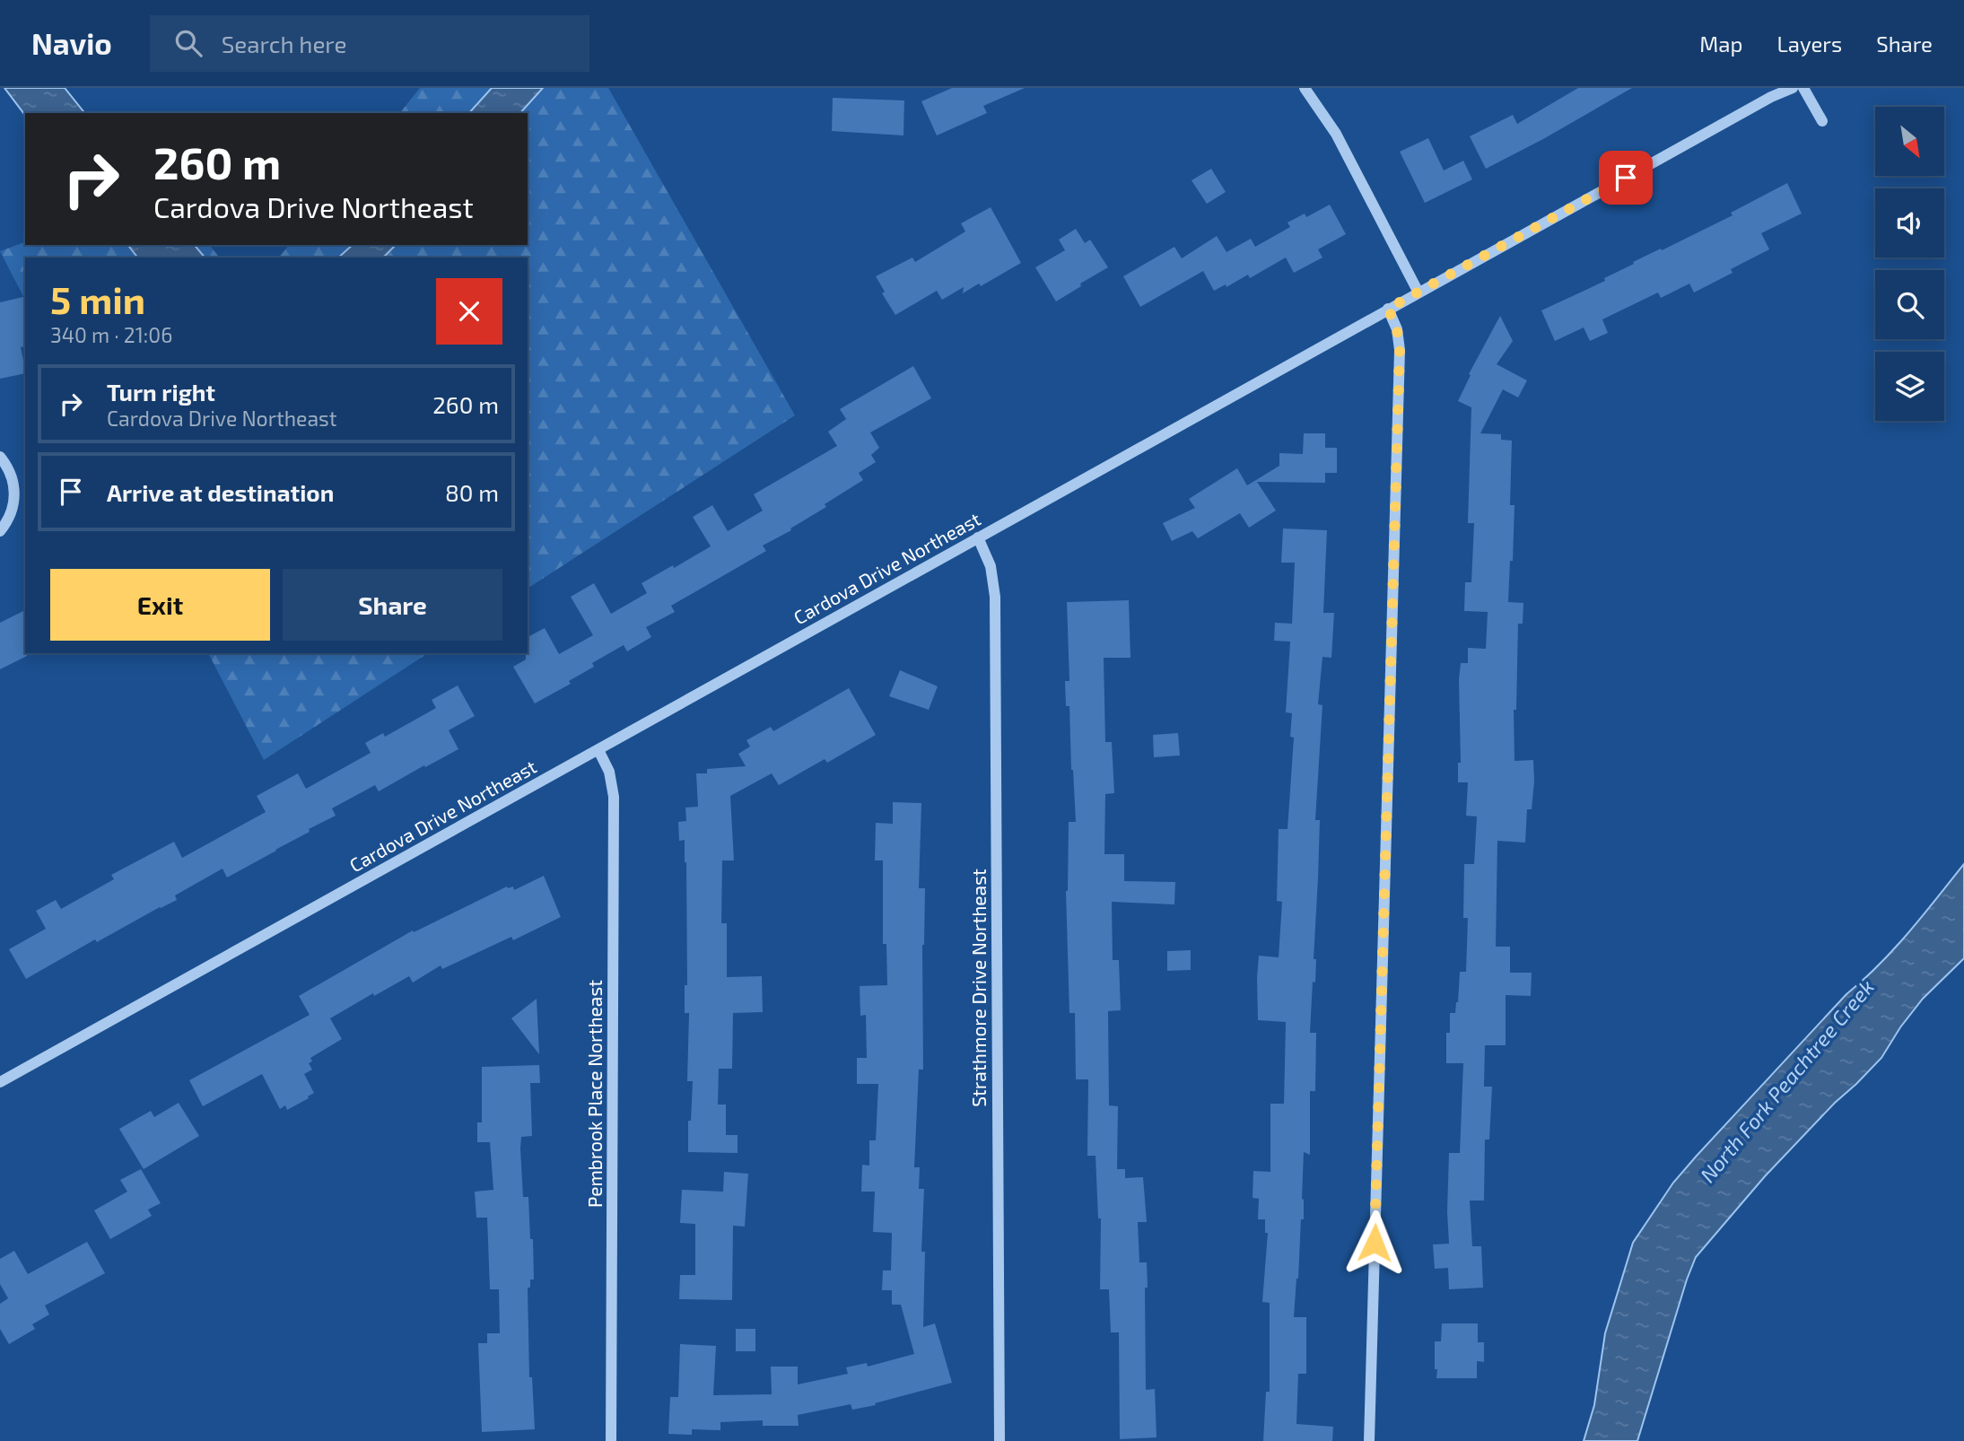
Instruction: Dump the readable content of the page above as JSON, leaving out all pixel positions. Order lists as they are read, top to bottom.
{
  "streets": {
    "street": ["Cardova Drive Northeast", "Strathmore Drive Northeast", "Pembrook Place Northeast"]
  },
  "crossings": [
    ["Cardova Drive Northeast", "Strathmore Drive Northeast"],
    ["Cardova Drive Northeast", "Pembrook Place Northeast"]
  ],
  "water": ["North Fork Peachtree Creek"],
  "north": "bottom right",
  "page": {
    "header": "Navio",
    "search": "Search here",
    "nav": ["Map", "Layers", "Share"],
    "turn": ["260 m", "Cardova Drive Northeast"],
    "heading": ["5 min", "340 m · 21:06"],
    "list": [
      {
        "name": "Turn right",
        "note": "Cardova Drive Northeast",
        "value": "260 m"
      },
      {
        "name": "Arrive at destination",
        "value": "80 m"
      }
    ],
    "buttons": ["Exit", "Share"]
  }
}
